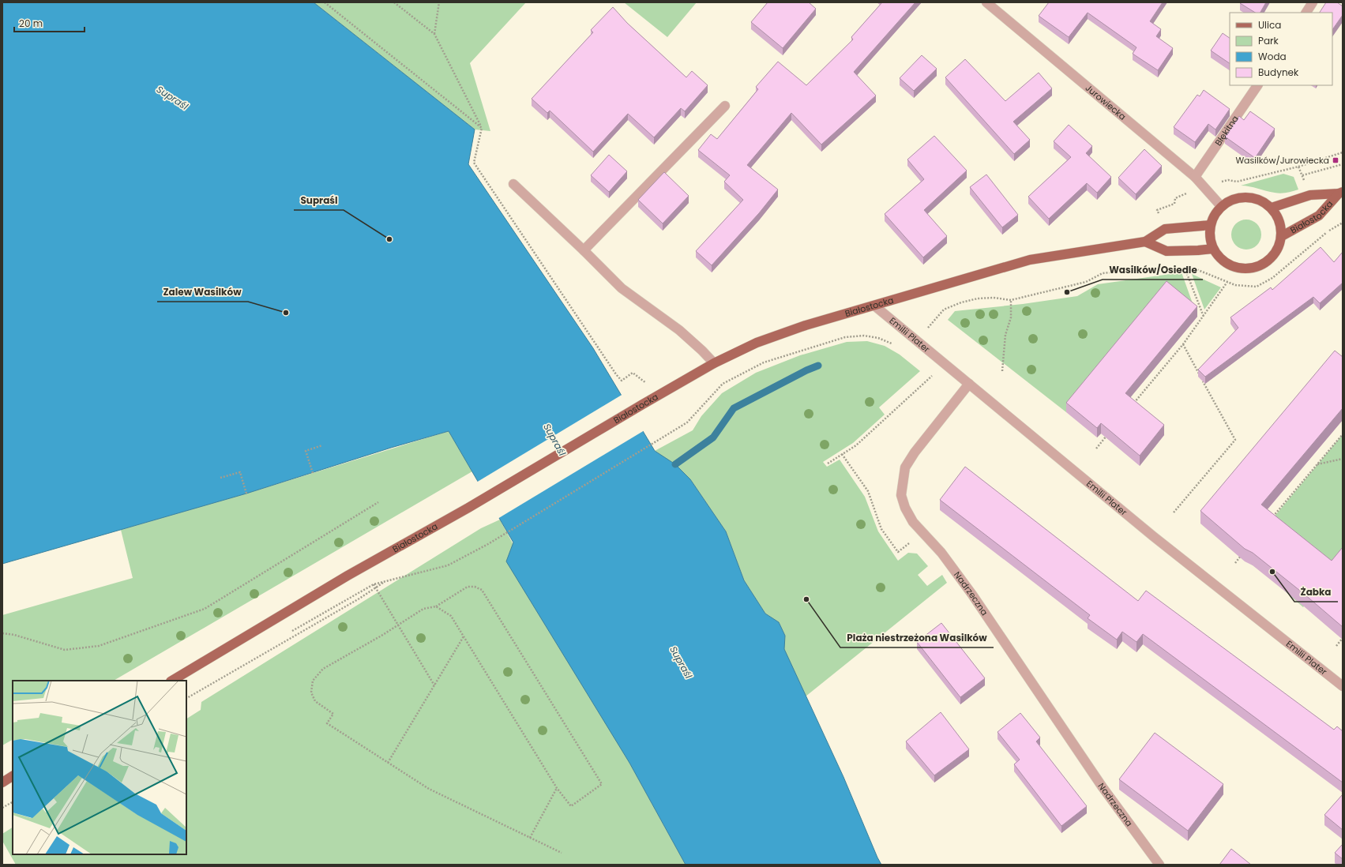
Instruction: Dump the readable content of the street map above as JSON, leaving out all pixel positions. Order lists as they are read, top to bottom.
{
  "streets": {
    "main road": ["Białostocka"],
    "street": [
      "Jurowiecka",
      "Błękitna",
      "Emilii Plater",
      "Nadrzeczna"
    ]
  },
  "crossings": [
    ["Jurowiecka", "Błękitna"],
    ["Jurowiecka", "Białostocka"],
    ["Białostocka", "Emilii Plater"],
    ["Emilii Plater", "Nadrzeczna"]
  ],
  "water": ["Supraśl"],
  "places": {
    "transit": ["Wasilków/Jurowiecka"],
    "other": [
      "Supraśl",
      "Wasilków/Osiedle",
      "Zalew Wasilków",
      "Żabka",
      "Plaża niestrzeżona Wasilków"
    ]
  },
  "legend": [
    "Ulica",
    "Park",
    "Woda",
    "Budynek"
  ],
  "scale_bar": "20 m"
}
